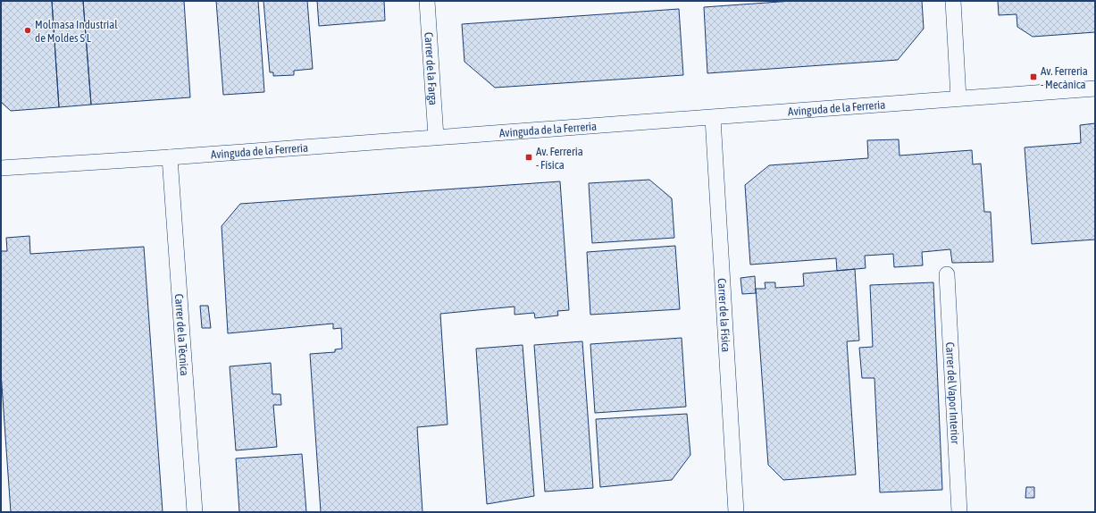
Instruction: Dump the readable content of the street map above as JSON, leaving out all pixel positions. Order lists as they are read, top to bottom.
{
  "streets": {
    "street": [
      "Carrer de la Farga",
      "Avinguda de la Ferreria",
      "Carrer de la Física",
      "Carrer de la Tècnica",
      "Carrer del Vapor Interior"
    ]
  },
  "crossings": [
    ["Carrer de la Farga", "Avinguda de la Ferreria"],
    ["Avinguda de la Ferreria", "Carrer de la Física"],
    ["Avinguda de la Ferreria", "Carrer de la Tècnica"]
  ],
  "places": {
    "other": ["Molmasa Industrial de Moldes S L"],
    "transit": ["Av. Ferreria - Mecànica", "Av. Ferreria - Física"]
  }
}
